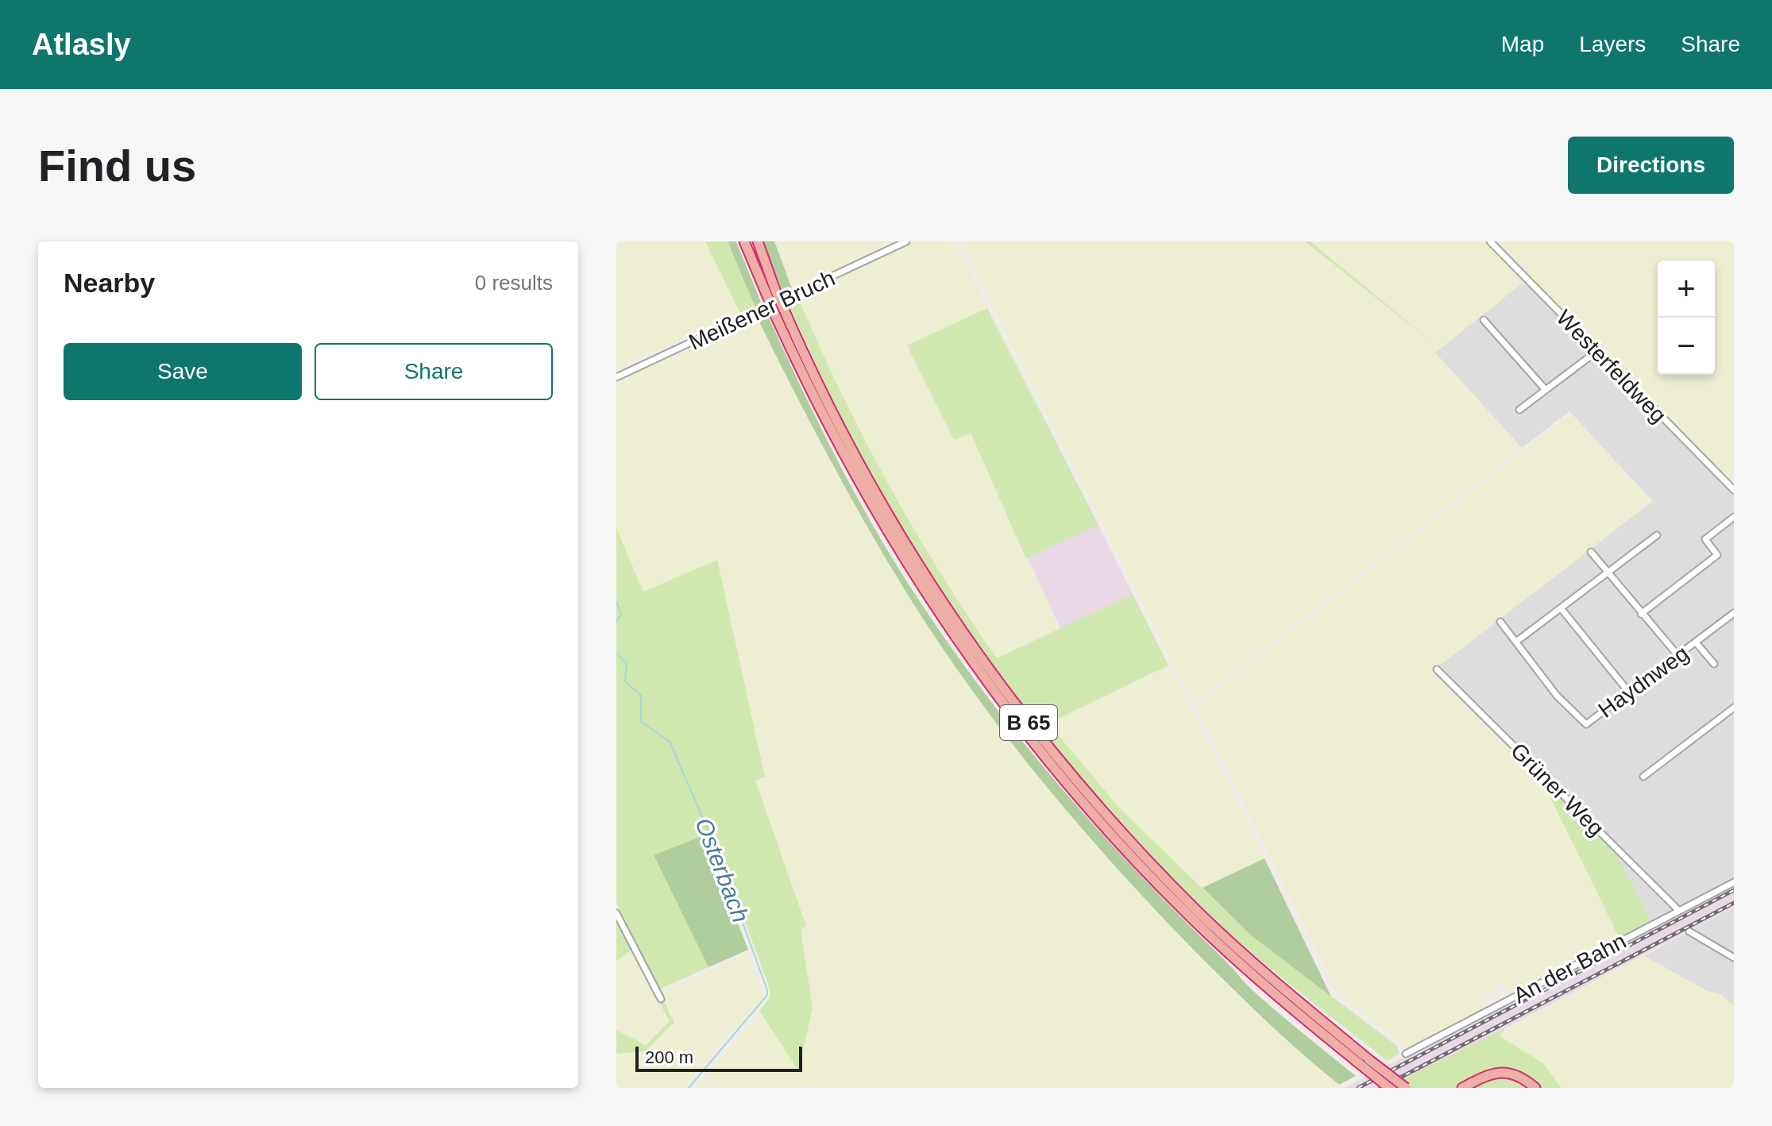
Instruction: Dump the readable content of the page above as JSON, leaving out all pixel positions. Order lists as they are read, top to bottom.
{
  "streets": {
    "highway": ["B 65"],
    "street": [
      "Meißener Bruch",
      "Westerfeldweg",
      "Haydnweg",
      "Grüner Weg",
      "An der Bahn"
    ]
  },
  "crossings": [
    ["Grüner Weg", "An der Bahn"]
  ],
  "water": ["Osterbach"],
  "scale_bar": "200 m",
  "page": {
    "header": "Atlasly",
    "nav": ["Map", "Layers", "Share"],
    "buttons": [
      "Directions",
      ["Save", "Share"]
    ],
    "title": "Find us",
    "heading": ["Nearby", "0 results"],
    "map_buttons": ["+", "−"],
    "scale": "200 m"
  }
}
